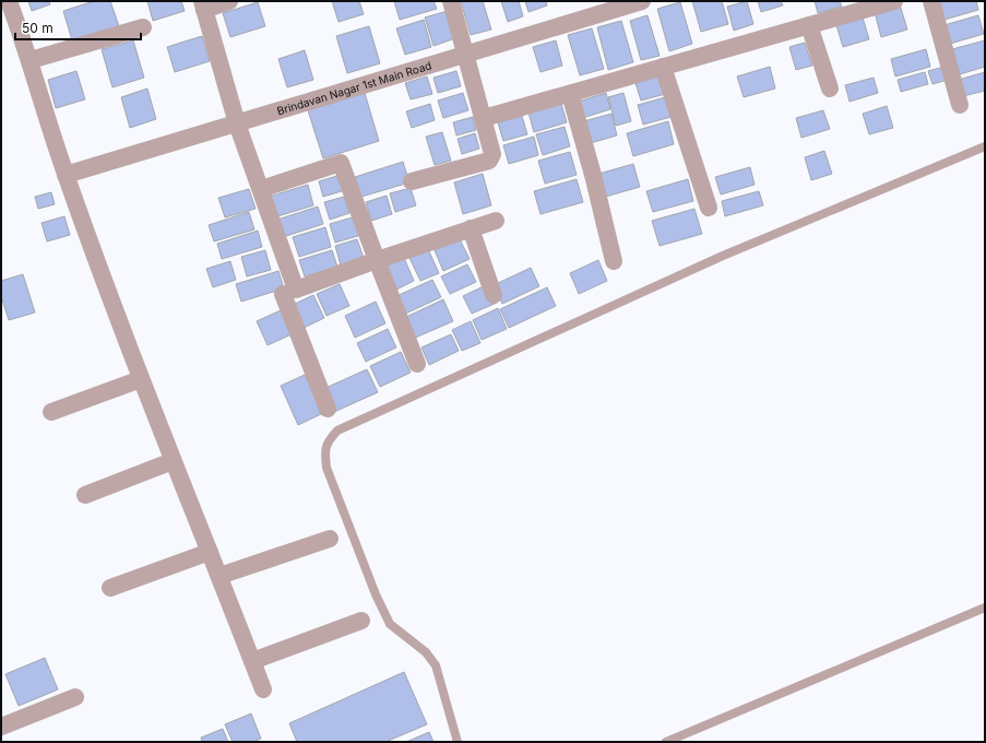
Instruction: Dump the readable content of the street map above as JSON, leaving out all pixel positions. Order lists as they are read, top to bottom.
{
  "streets": {
    "street": ["Brindavan Nagar 1st Main Road"]
  },
  "scale_bar": "50 m"
}
